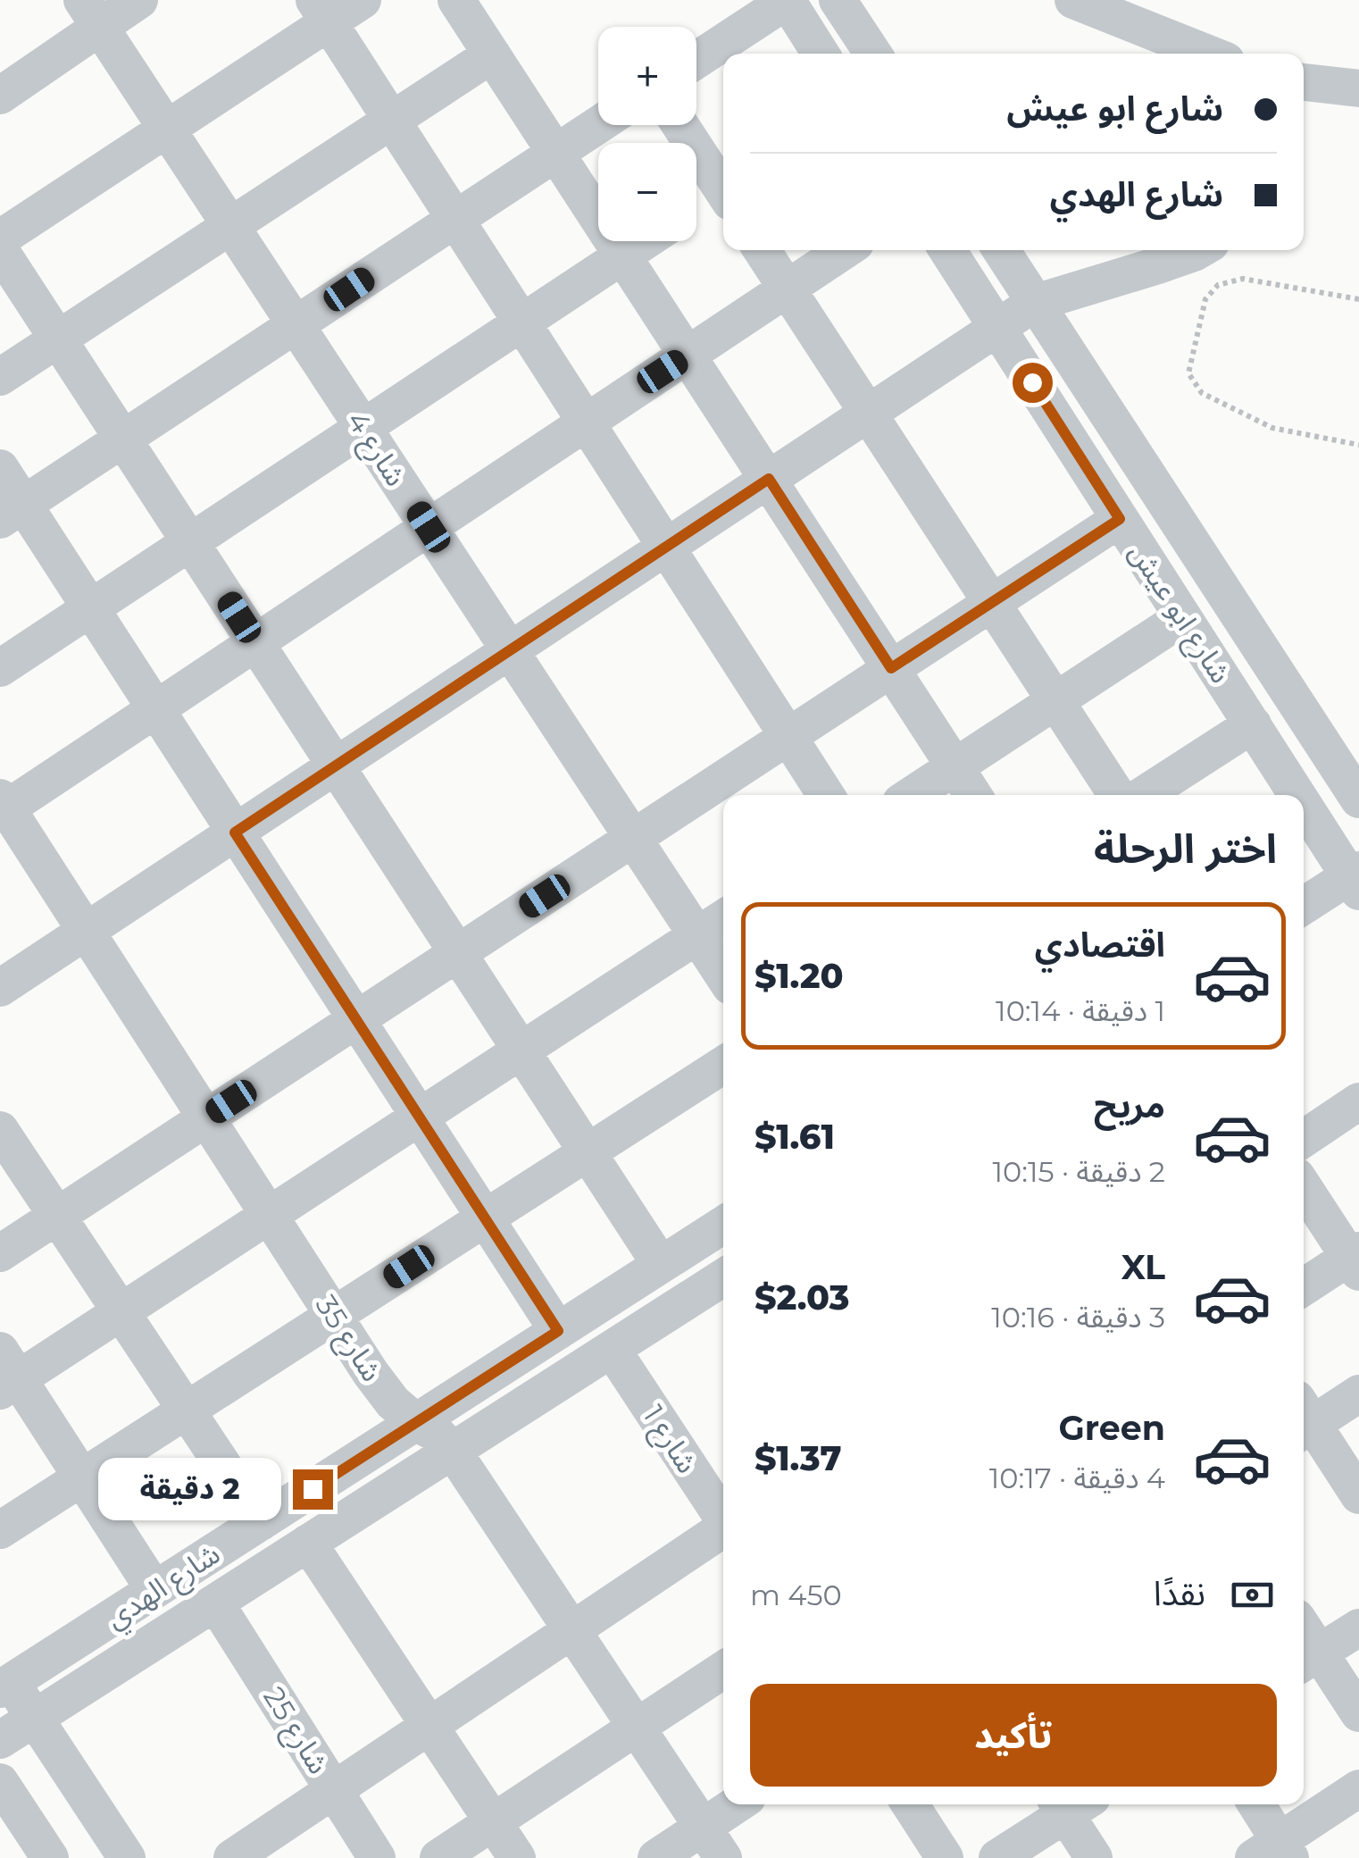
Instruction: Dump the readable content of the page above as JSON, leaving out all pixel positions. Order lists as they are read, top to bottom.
{
  "streets": {
    "street": [
      "شارع 4",
      "شارع ابو عيش",
      "شارع 35",
      "شارع 1",
      "شارع الهدي",
      "شارع 25"
    ]
  },
  "crossings": [
    ["شارع 35", "شارع الهدي"],
    ["شارع 1", "شارع الهدي"],
    ["شارع الهدي", "شارع 25"]
  ],
  "page": {
    "map_buttons": ["+", "−"],
    "banner": ["شارع ابو عيش", "شارع الهدي"],
    "heading": "اختر الرحلة",
    "list": [
      {
        "name": "اقتصادي",
        "note": "1 دقيقة · 10:14",
        "value": "$1.20"
      },
      {
        "name": "مريح",
        "note": "2 دقيقة · 10:15",
        "value": "$1.61"
      },
      {
        "name": "XL",
        "note": "3 دقيقة · 10:16",
        "value": "$2.03"
      },
      {
        "name": "Green",
        "note": "4 دقيقة · 10:17",
        "value": "$1.37"
      }
    ],
    "bubble": "2 دقيقة",
    "pay": ["نقدًا", "450 m"],
    "buttons": "تأكيد"
  }
}
